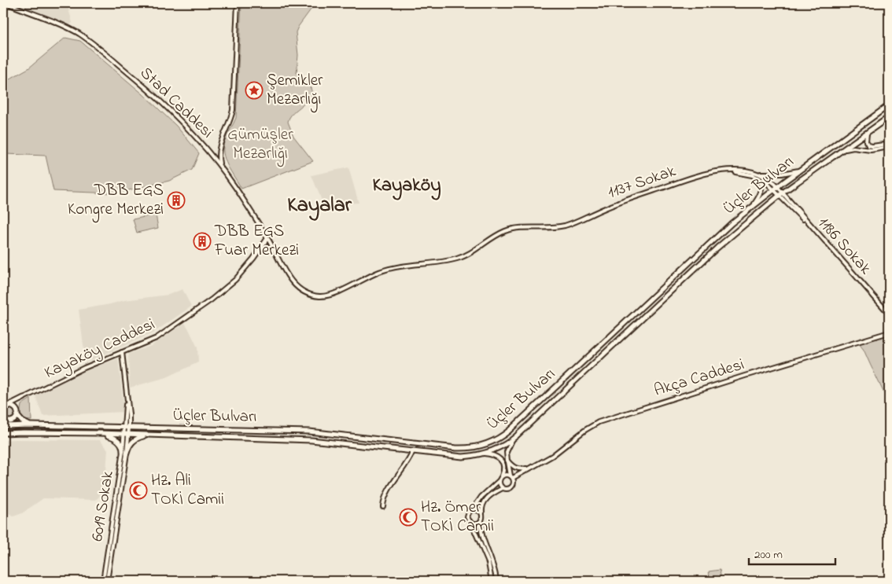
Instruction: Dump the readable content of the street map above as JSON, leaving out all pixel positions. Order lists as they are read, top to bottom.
{
  "streets": {
    "main road": ["Üçler Bulvarı"],
    "street": [
      "Stad Caddesi",
      "1137 Sokak",
      "1186 Sokak",
      "Kayaköy Caddesi",
      "Akça Caddesi",
      "6019 Sokak"
    ]
  },
  "crossings": [
    ["Stad Caddesi", "1137 Sokak"],
    ["Stad Caddesi", "Kayaköy Caddesi"],
    ["1137 Sokak", "Üçler Bulvarı"],
    ["1137 Sokak", "1186 Sokak"],
    ["Üçler Bulvarı", "1186 Sokak"],
    ["Üçler Bulvarı", "6019 Sokak"],
    ["Kayaköy Caddesi", "6019 Sokak"]
  ],
  "districts": ["Kayaköy", "Kayalar"],
  "parks": ["Gümüşler Mezarlığı"],
  "places": {
    "place": ["Şemikler Mezarlığı"],
    "building": ["DBB EGS Kongre Merkezi", "DBB EGS Fuar Merkezi"],
    "mosque": ["Hz. Ali TOKİ Camii", "Hz. Ömer TOKİ Camii"]
  },
  "scale_bar": "200 m"
}
